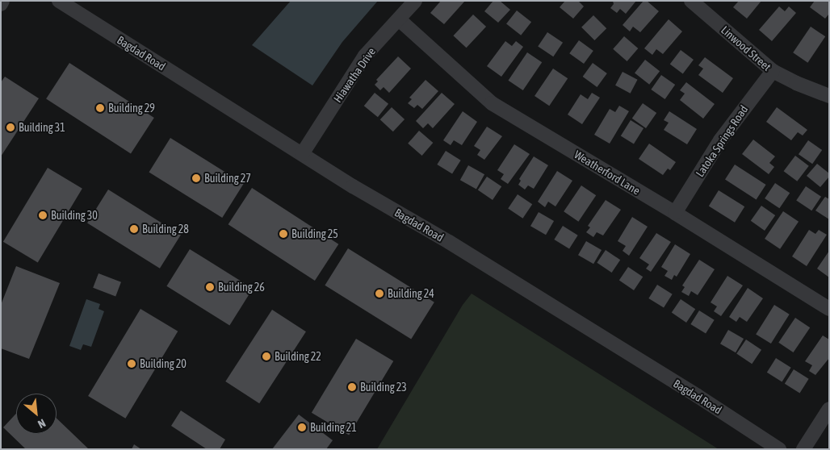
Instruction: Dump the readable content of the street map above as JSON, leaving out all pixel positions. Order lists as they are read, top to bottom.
{
  "streets": {
    "street": [
      "Linwood Street",
      "Bagdad Road",
      "Hiawatha Drive",
      "Latoka Springs Road",
      "Weatherford Lane"
    ]
  },
  "crossings": [
    ["Linwood Street", "Latoka Springs Road"],
    ["Bagdad Road", "Hiawatha Drive"],
    ["Hiawatha Drive", "Weatherford Lane"],
    ["Latoka Springs Road", "Weatherford Lane"]
  ],
  "places": [
    "Building 29",
    "Building 31",
    "Building 27",
    "Building 30",
    "Building 28",
    "Building 25",
    "Building 26",
    "Building 24",
    "Building 22",
    "Building 20",
    "Building 23",
    "Building 21"
  ],
  "north": "bottom right"
}
